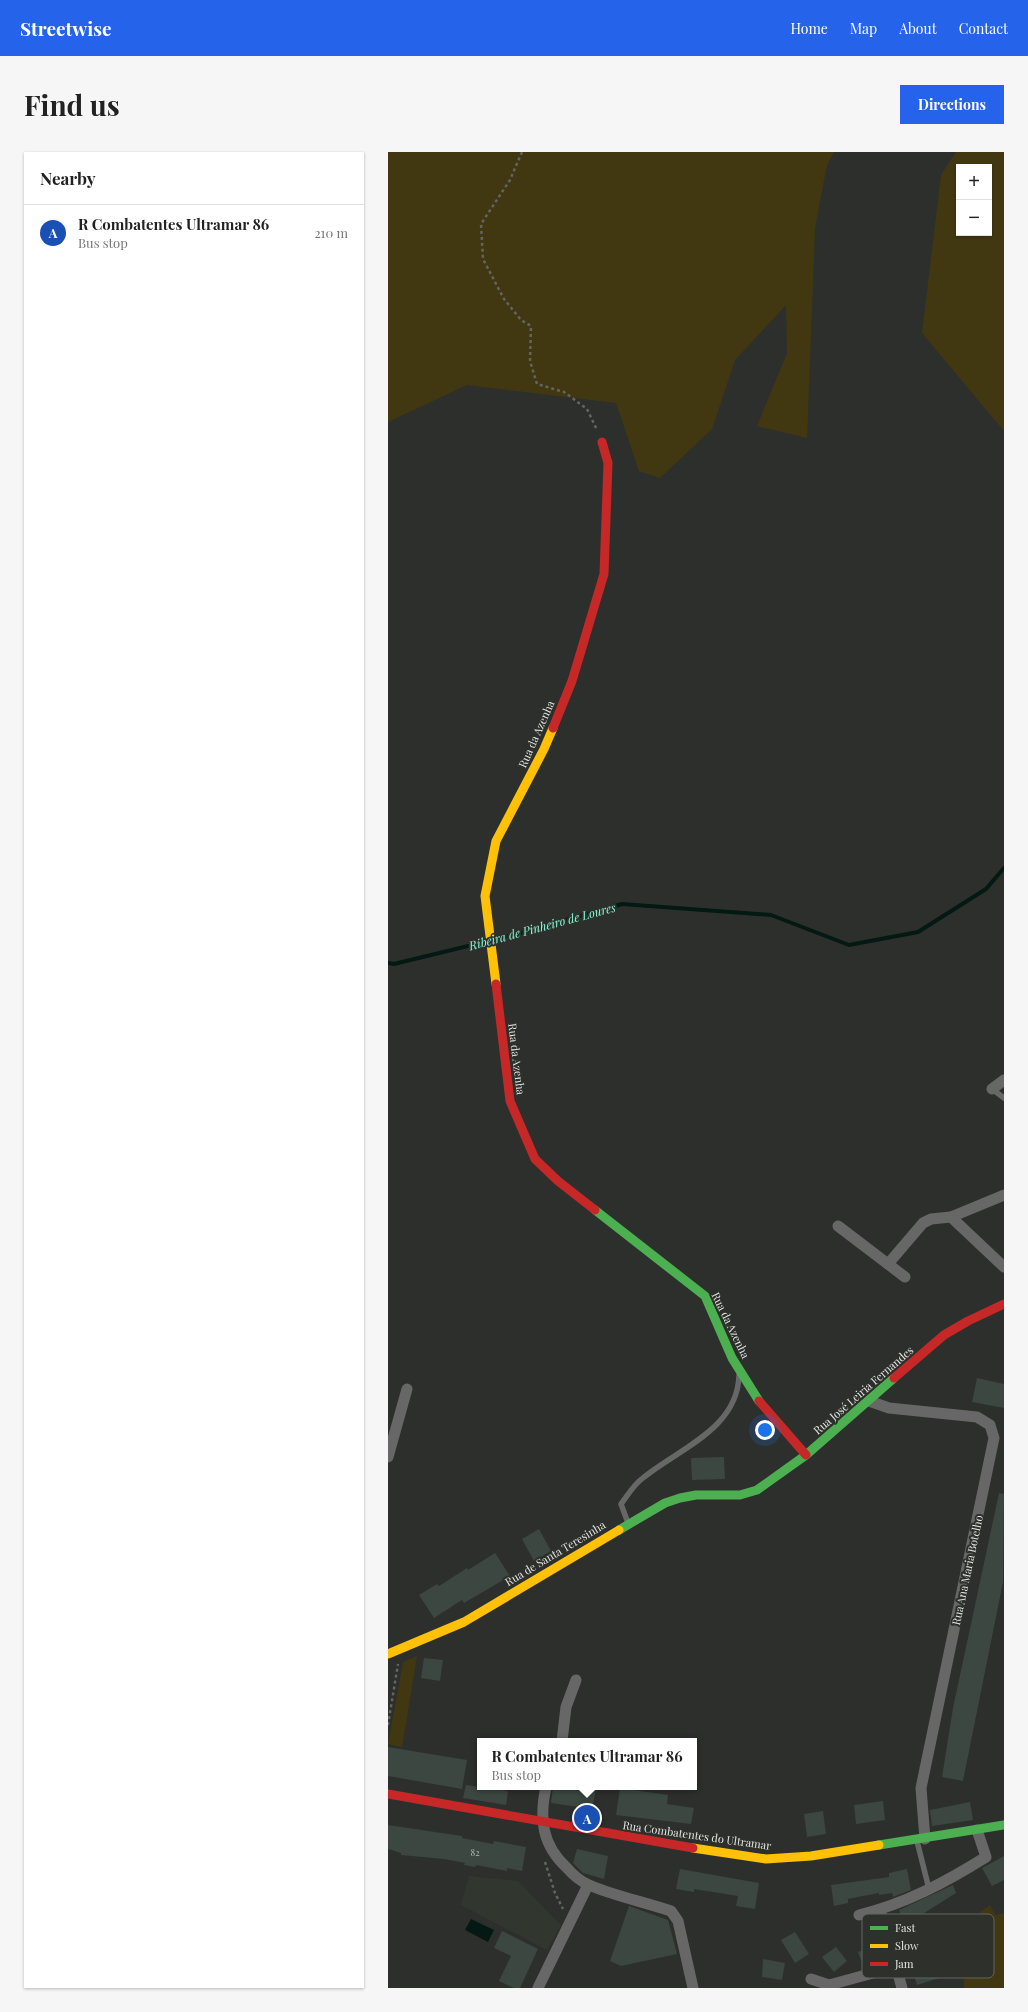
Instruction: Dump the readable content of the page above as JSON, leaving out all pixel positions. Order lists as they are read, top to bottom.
{
  "streets": {
    "main road": [
      "Rua da Azenha",
      "Rua José Leiria Fernandes",
      "Rua de Santa Teresinha",
      "Rua Combatentes do Ultramar"
    ],
    "street": ["Rua Ana Maria Botelho"]
  },
  "crossings": [
    ["Rua da Azenha", "Rua José Leiria Fernandes"],
    ["Rua José Leiria Fernandes", "Rua de Santa Teresinha"],
    ["Rua José Leiria Fernandes", "Rua Ana Maria Botelho"],
    ["Rua Ana Maria Botelho", "Rua Combatentes do Ultramar"]
  ],
  "water": ["Ribeira de Pinheiro de Loures"],
  "house_numbers": ["82"],
  "legend": ["Fast", "Slow", "Jam"],
  "page": {
    "header": "Streetwise",
    "nav": [
      "Home",
      "Map",
      "About",
      "Contact"
    ],
    "buttons": "Directions",
    "title": "Find us",
    "heading": "Nearby",
    "map_buttons": ["+", "−"],
    "list": [
      {
        "mark": "A",
        "name": "R Combatentes Ultramar 86",
        "note": "Bus stop",
        "value": "210 m"
      }
    ],
    "popup": ["R Combatentes Ultramar 86", "Bus stop"],
    "pins": "A"
  }
}
